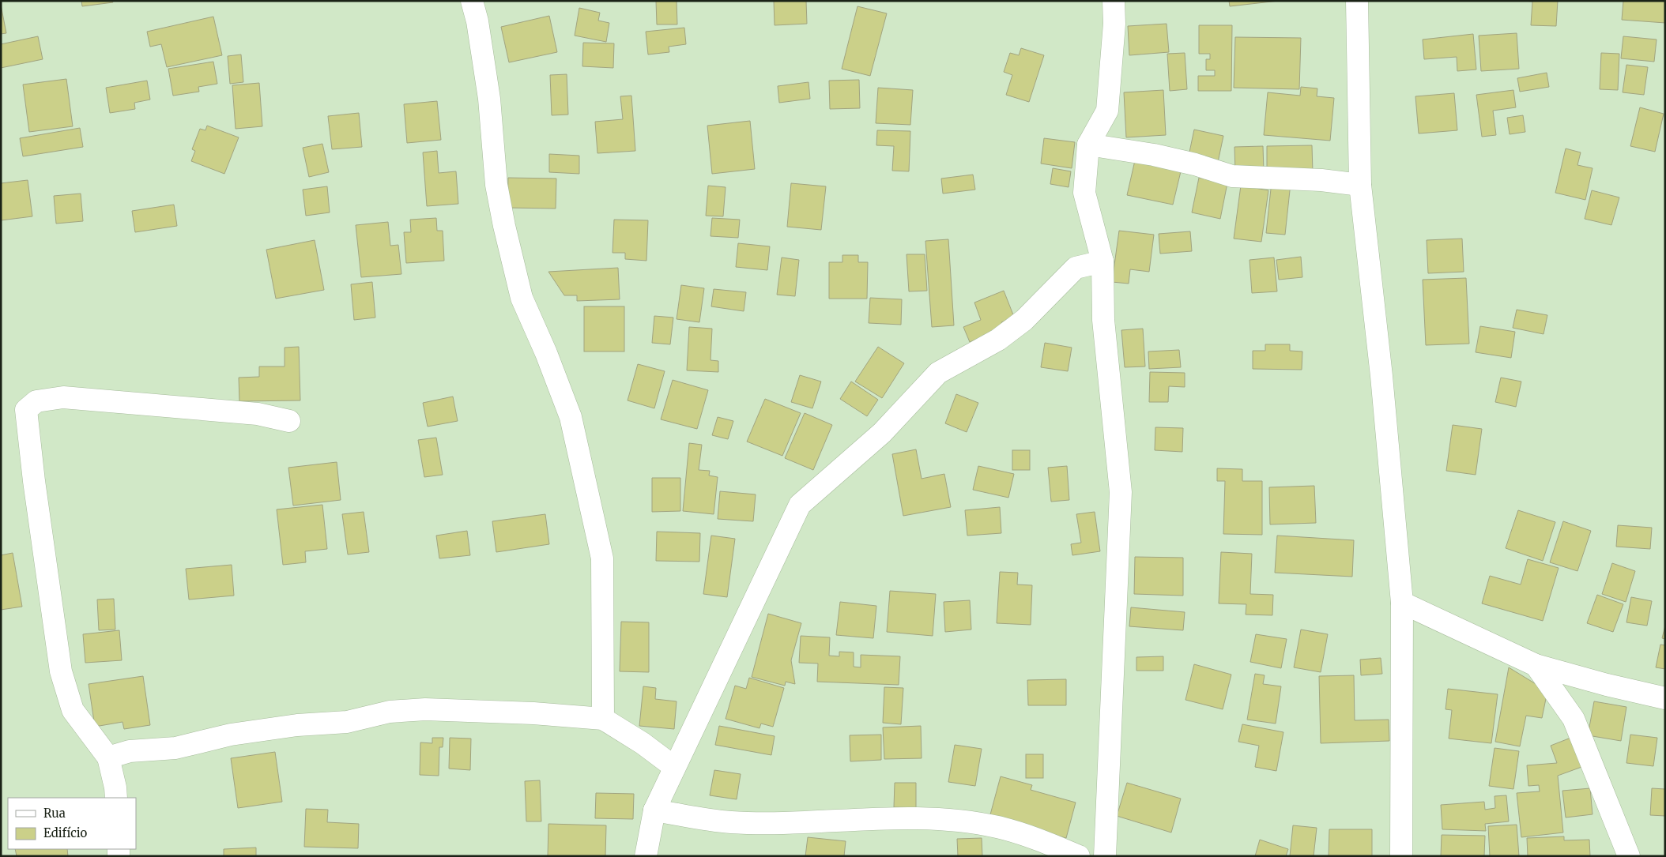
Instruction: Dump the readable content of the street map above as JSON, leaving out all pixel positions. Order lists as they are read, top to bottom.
{
  "legend": ["Rua", "Edifício"]
}
